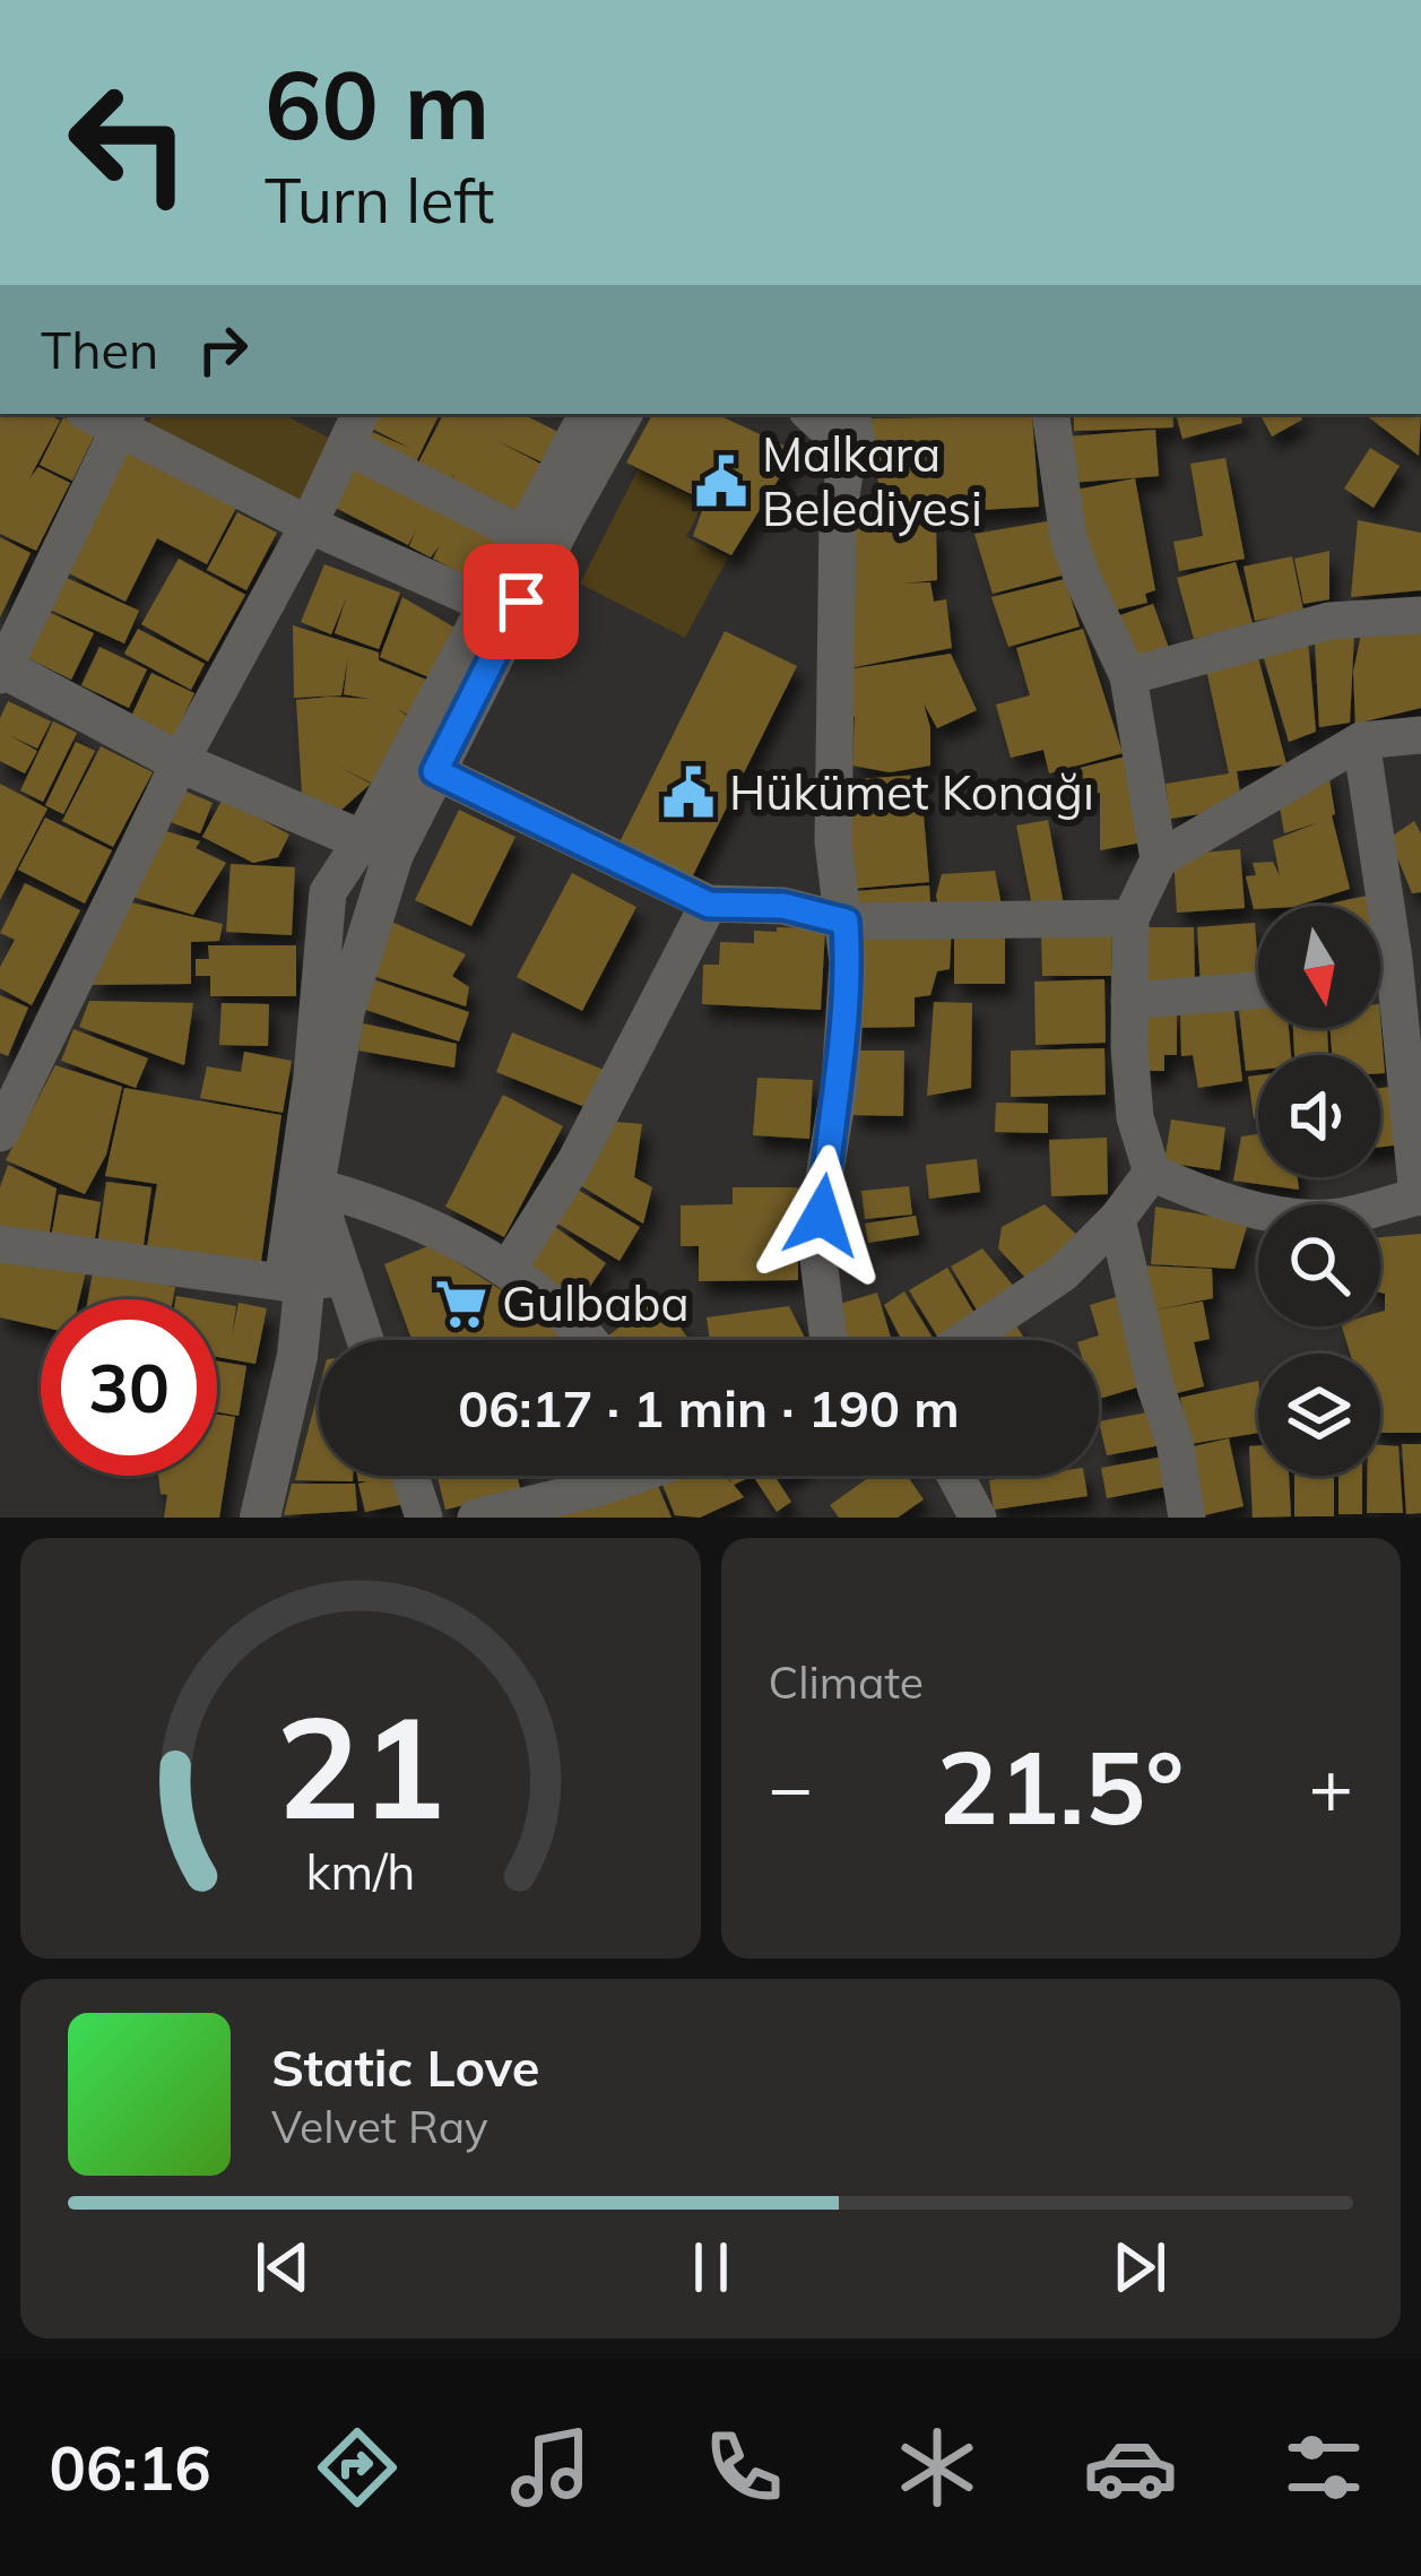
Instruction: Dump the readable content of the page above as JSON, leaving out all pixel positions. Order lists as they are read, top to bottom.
{
  "places": {
    "public building": ["Malkara Belediyesi", "Hükümet Konağı"],
    "supermarket": ["Gulbaba"]
  },
  "north": "bottom",
  "page": {
    "turn": ["60 m", "Turn left"],
    "then": "Then",
    "limit": "30",
    "trip": "06:17 · 1 min · 190 m",
    "tile": "Climate",
    "heat": ["−", "21.5°", "+"],
    "song": ["Static Love", "Velvet Ray"],
    "tabs": "06:16",
    "gauge": ["21", "km/h"]
  }
}
